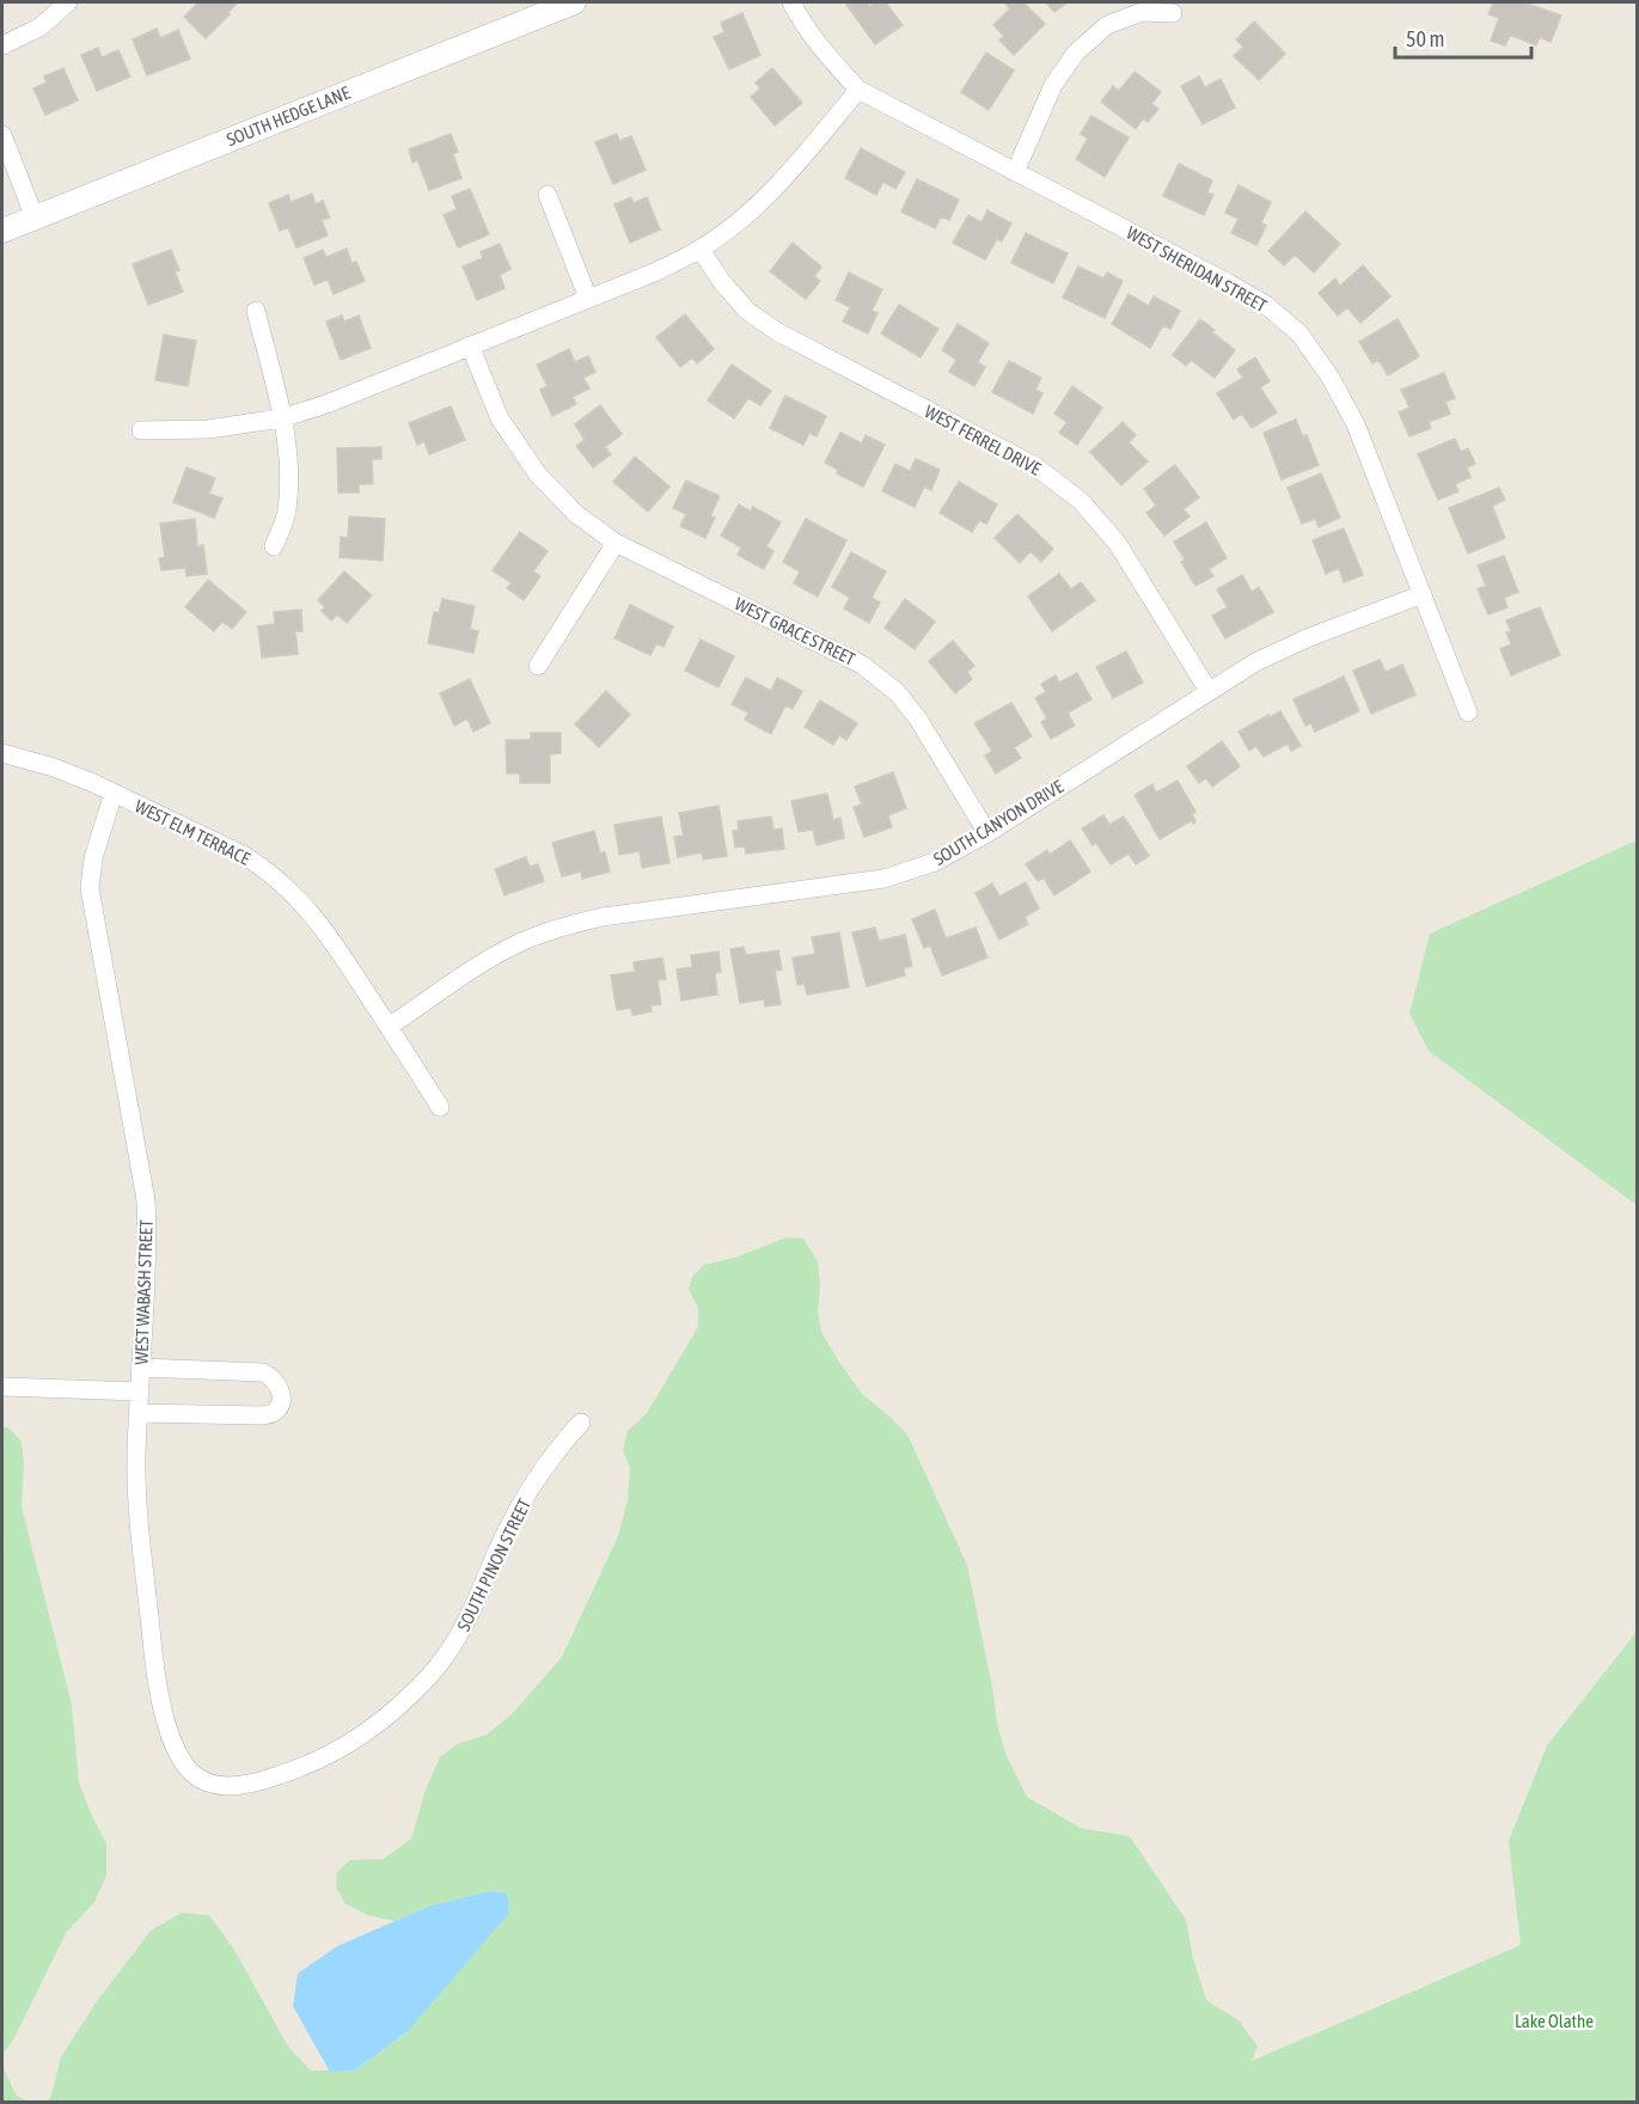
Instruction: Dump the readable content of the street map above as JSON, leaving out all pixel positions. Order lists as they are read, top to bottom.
{
  "streets": {
    "street": [
      "SOUTH HEDGE LANE",
      "WEST SHERIDAN STREET",
      "WEST FERREL DRIVE",
      "WEST GRACE STREET",
      "SOUTH CANYON DRIVE",
      "WEST ELM TERRACE",
      "WEST WABASH STREET",
      "SOUTH PINON STREET"
    ]
  },
  "crossings": [
    ["WEST SHERIDAN STREET", "SOUTH CANYON DRIVE"],
    ["WEST FERREL DRIVE", "SOUTH CANYON DRIVE"],
    ["WEST GRACE STREET", "SOUTH CANYON DRIVE"],
    ["SOUTH CANYON DRIVE", "WEST ELM TERRACE"],
    ["WEST ELM TERRACE", "WEST WABASH STREET"],
    ["WEST WABASH STREET", "SOUTH PINON STREET"]
  ],
  "parks": ["Lake Olathe"],
  "scale_bar": "50 m"
}
